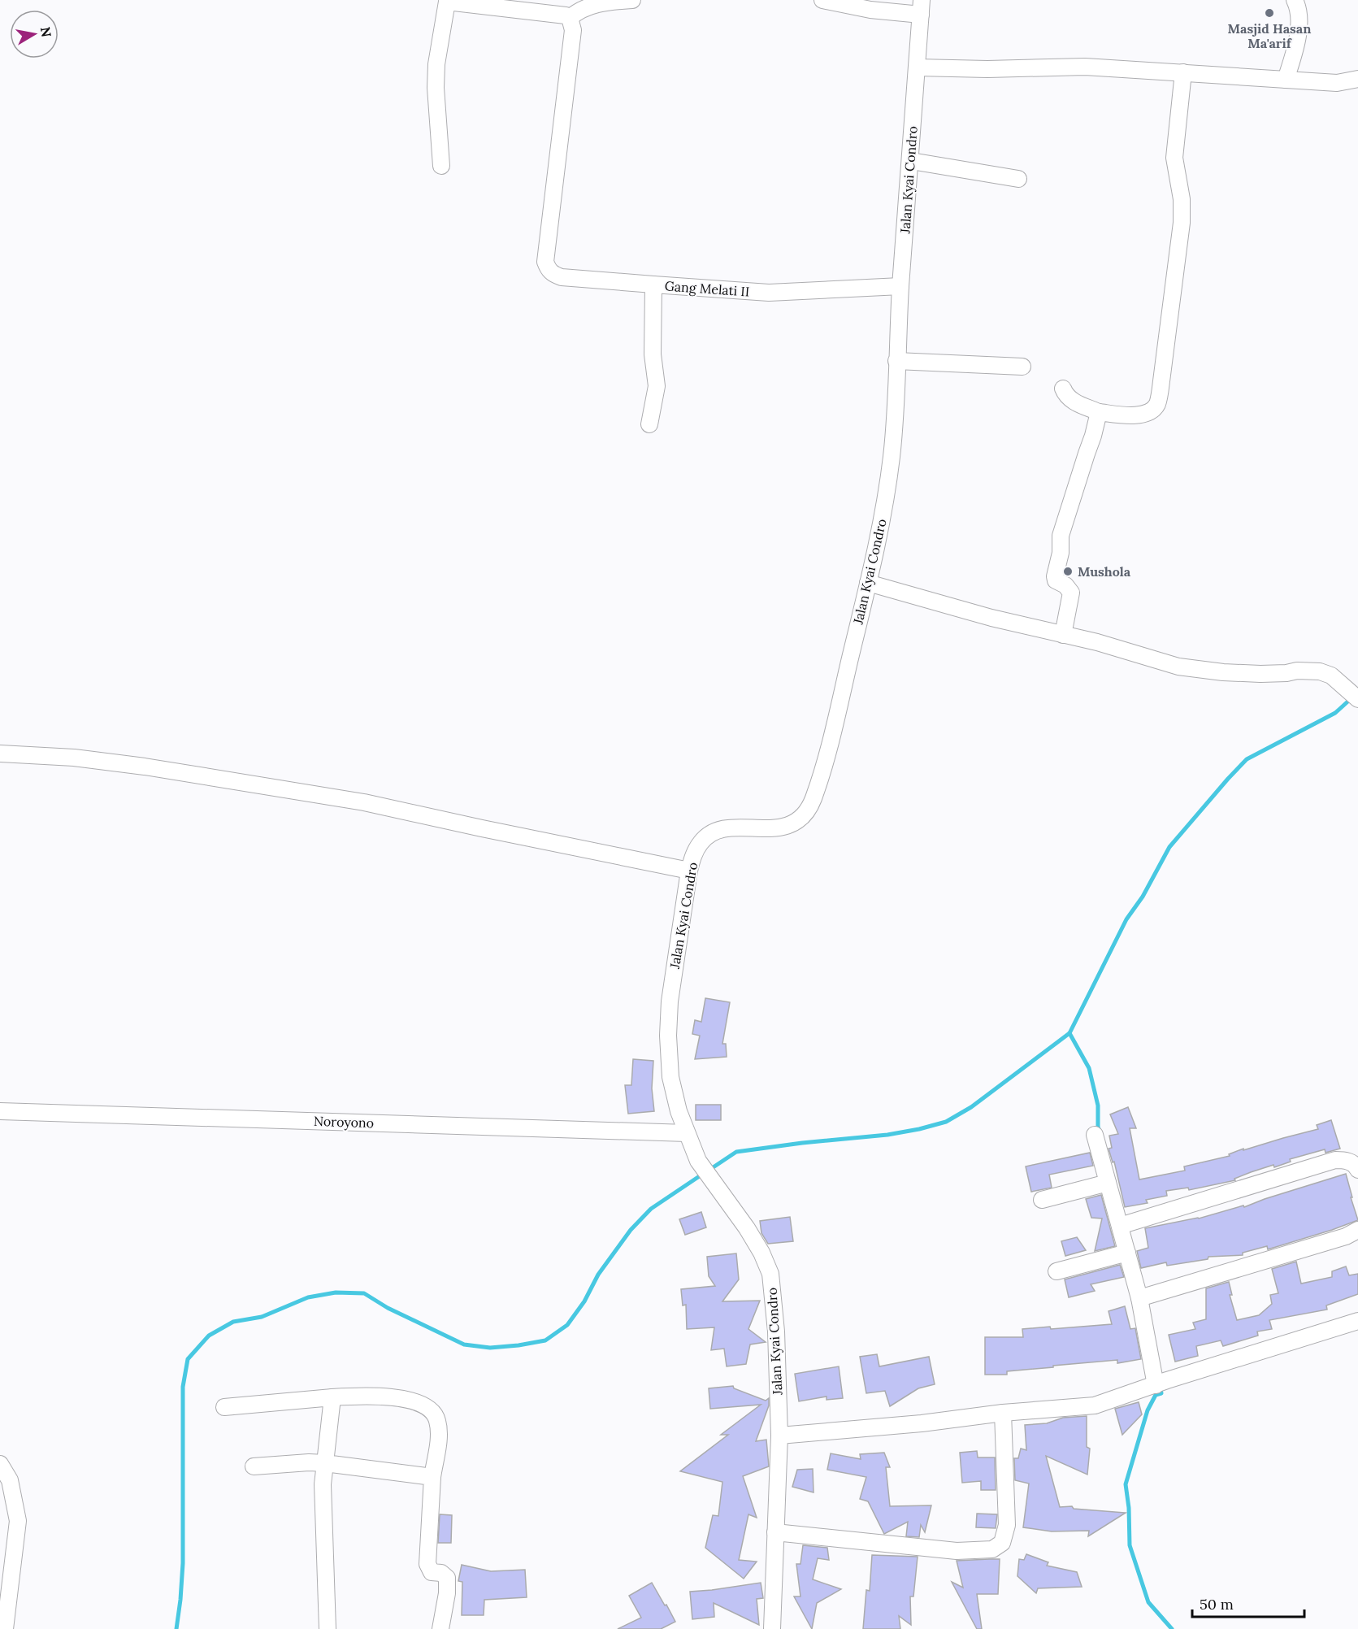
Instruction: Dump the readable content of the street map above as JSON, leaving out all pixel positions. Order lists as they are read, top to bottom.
{
  "streets": {
    "street": ["Jalan Kyai Condro", "Gang Melati II", "Noroyono"]
  },
  "crossings": [
    ["Jalan Kyai Condro", "Gang Melati II"],
    ["Jalan Kyai Condro", "Noroyono"]
  ],
  "places": ["Masjid Hasan Ma'arif", "Mushola"],
  "scale_bar": "50 m",
  "north": "right"
}
